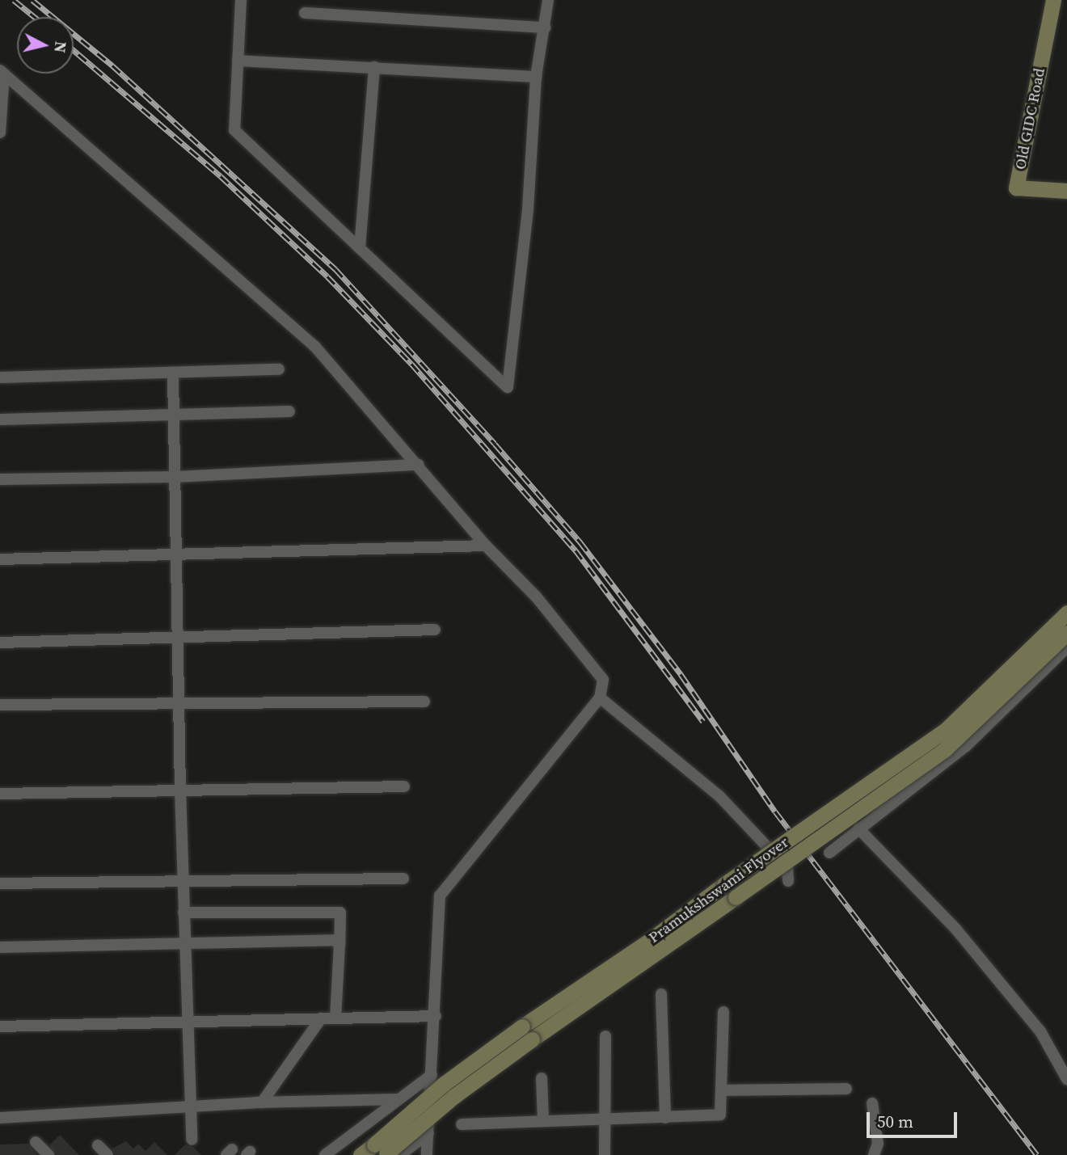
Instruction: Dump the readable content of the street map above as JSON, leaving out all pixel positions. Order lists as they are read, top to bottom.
{
  "streets": {
    "main road": ["Old GIDC Road", "Pramukshswami Flyover"]
  },
  "scale_bar": "50 m",
  "north": "right"
}
